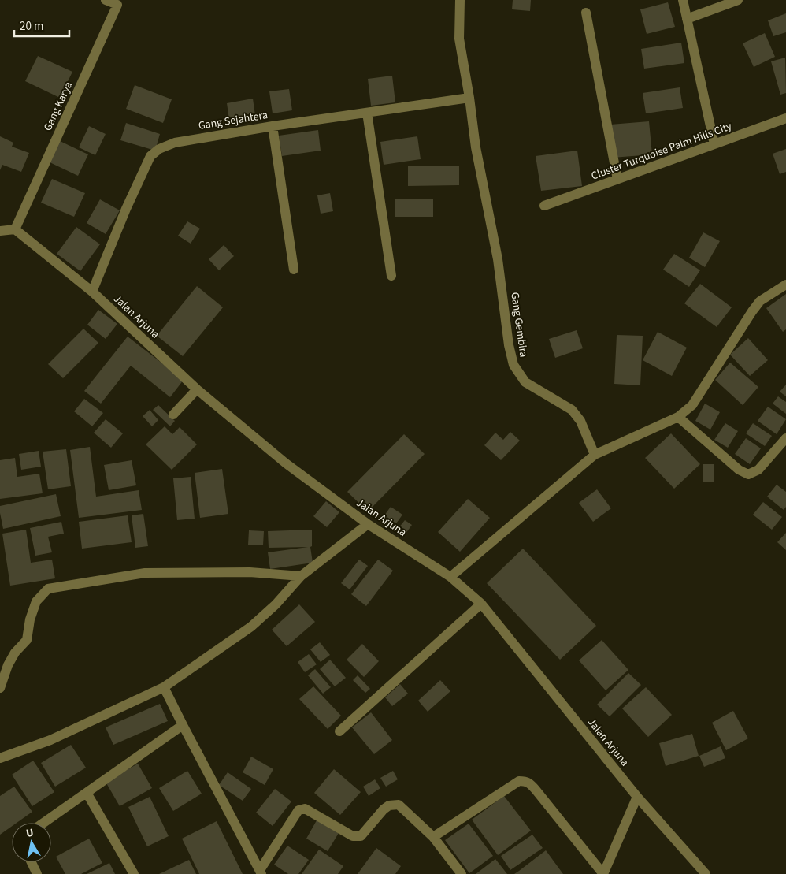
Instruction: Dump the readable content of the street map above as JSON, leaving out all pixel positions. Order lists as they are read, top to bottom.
{
  "streets": {
    "street": [
      "Gang Karya",
      "Gang Sejahtera",
      "Cluster Turquoise Palm Hills City",
      "Jalan Arjuna",
      "Gang Gembira"
    ]
  },
  "crossings": [
    ["Gang Karya", "Jalan Arjuna"],
    ["Gang Sejahtera", "Jalan Arjuna"],
    ["Gang Sejahtera", "Gang Gembira"]
  ],
  "scale_bar": "20 m",
  "north": "top"
}
